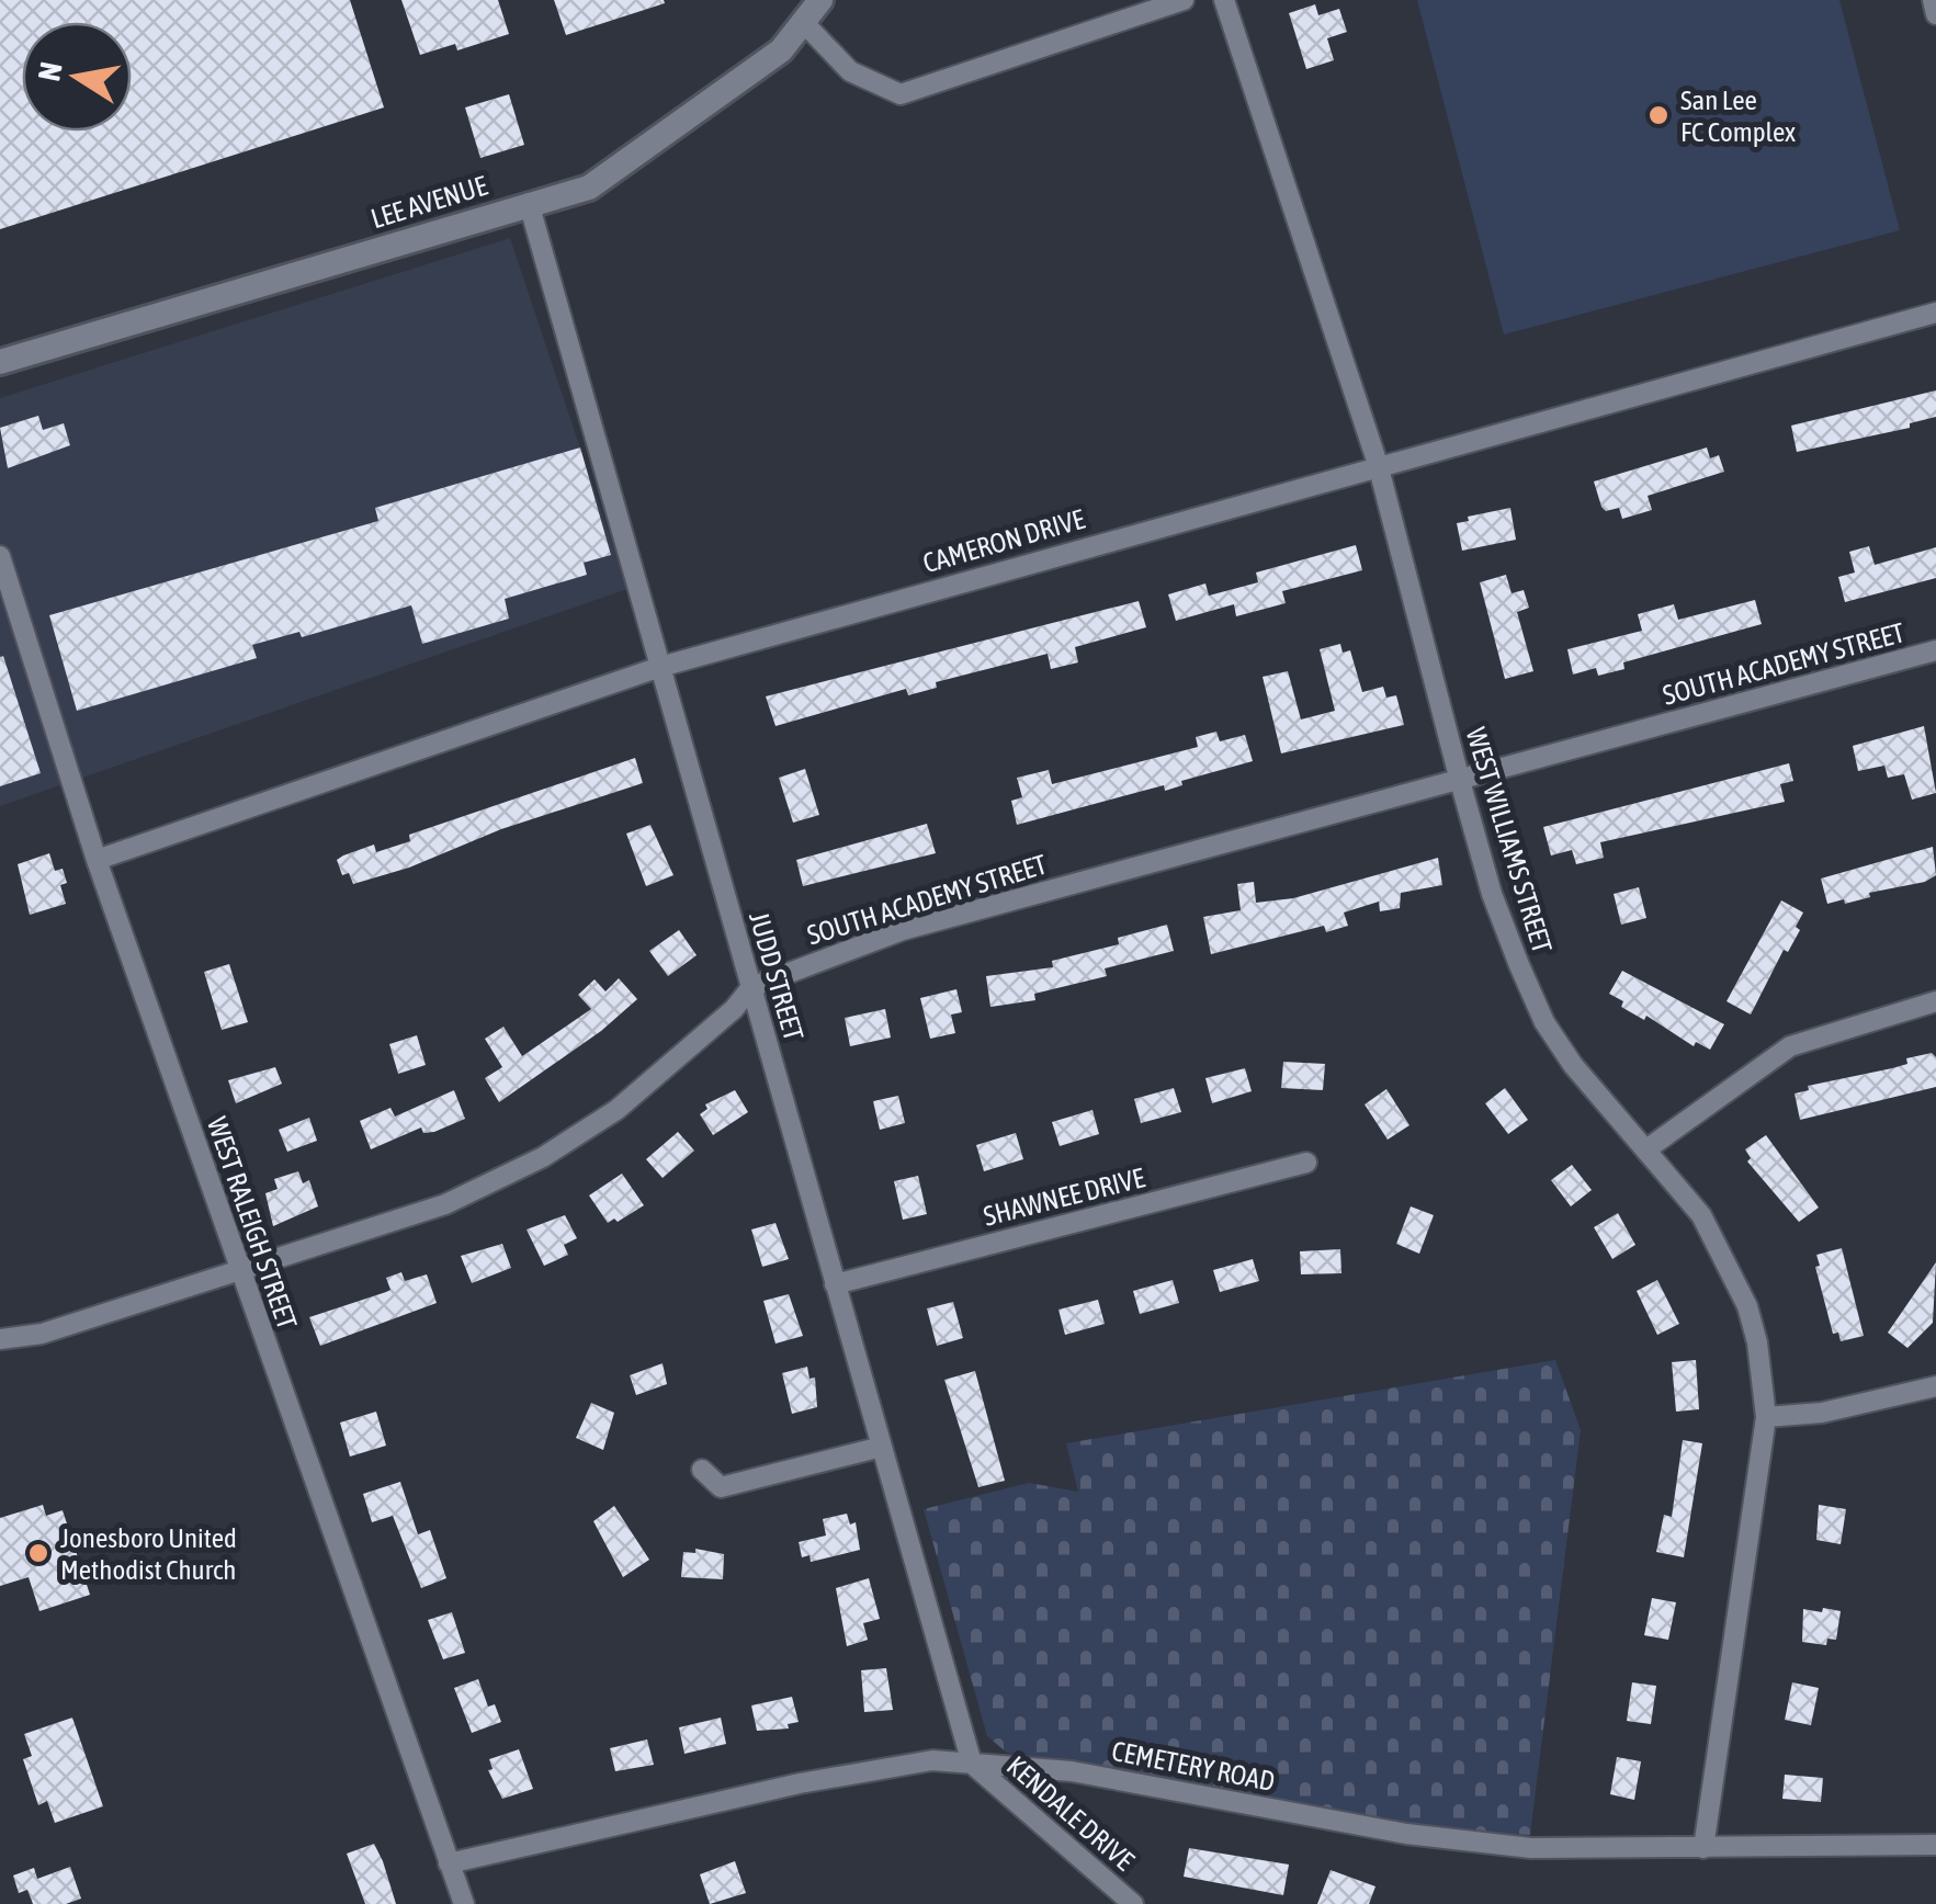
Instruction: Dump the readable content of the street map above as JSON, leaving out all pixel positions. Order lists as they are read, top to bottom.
{
  "streets": {
    "street": [
      "LEE AVENUE",
      "CAMERON DRIVE",
      "SOUTH ACADEMY STREET",
      "WEST WILLIAMS STREET",
      "JUDD STREET",
      "SHAWNEE DRIVE",
      "WEST RALEIGH STREET",
      "CEMETERY ROAD",
      "KENDALE DRIVE"
    ]
  },
  "crossings": [
    ["LEE AVENUE", "JUDD STREET"],
    ["CAMERON DRIVE", "WEST WILLIAMS STREET"],
    ["CAMERON DRIVE", "JUDD STREET"],
    ["CAMERON DRIVE", "WEST RALEIGH STREET"],
    ["SOUTH ACADEMY STREET", "WEST WILLIAMS STREET"],
    ["SOUTH ACADEMY STREET", "JUDD STREET"],
    ["SOUTH ACADEMY STREET", "WEST RALEIGH STREET"],
    ["WEST WILLIAMS STREET", "CEMETERY ROAD"],
    ["JUDD STREET", "SHAWNEE DRIVE"],
    ["JUDD STREET", "CEMETERY ROAD"],
    ["JUDD STREET", "KENDALE DRIVE"],
    ["WEST RALEIGH STREET", "CEMETERY ROAD"],
    ["CEMETERY ROAD", "KENDALE DRIVE"]
  ],
  "places": ["San Lee FC Complex", "Jonesboro United Methodist Church"],
  "north": "left"
}
